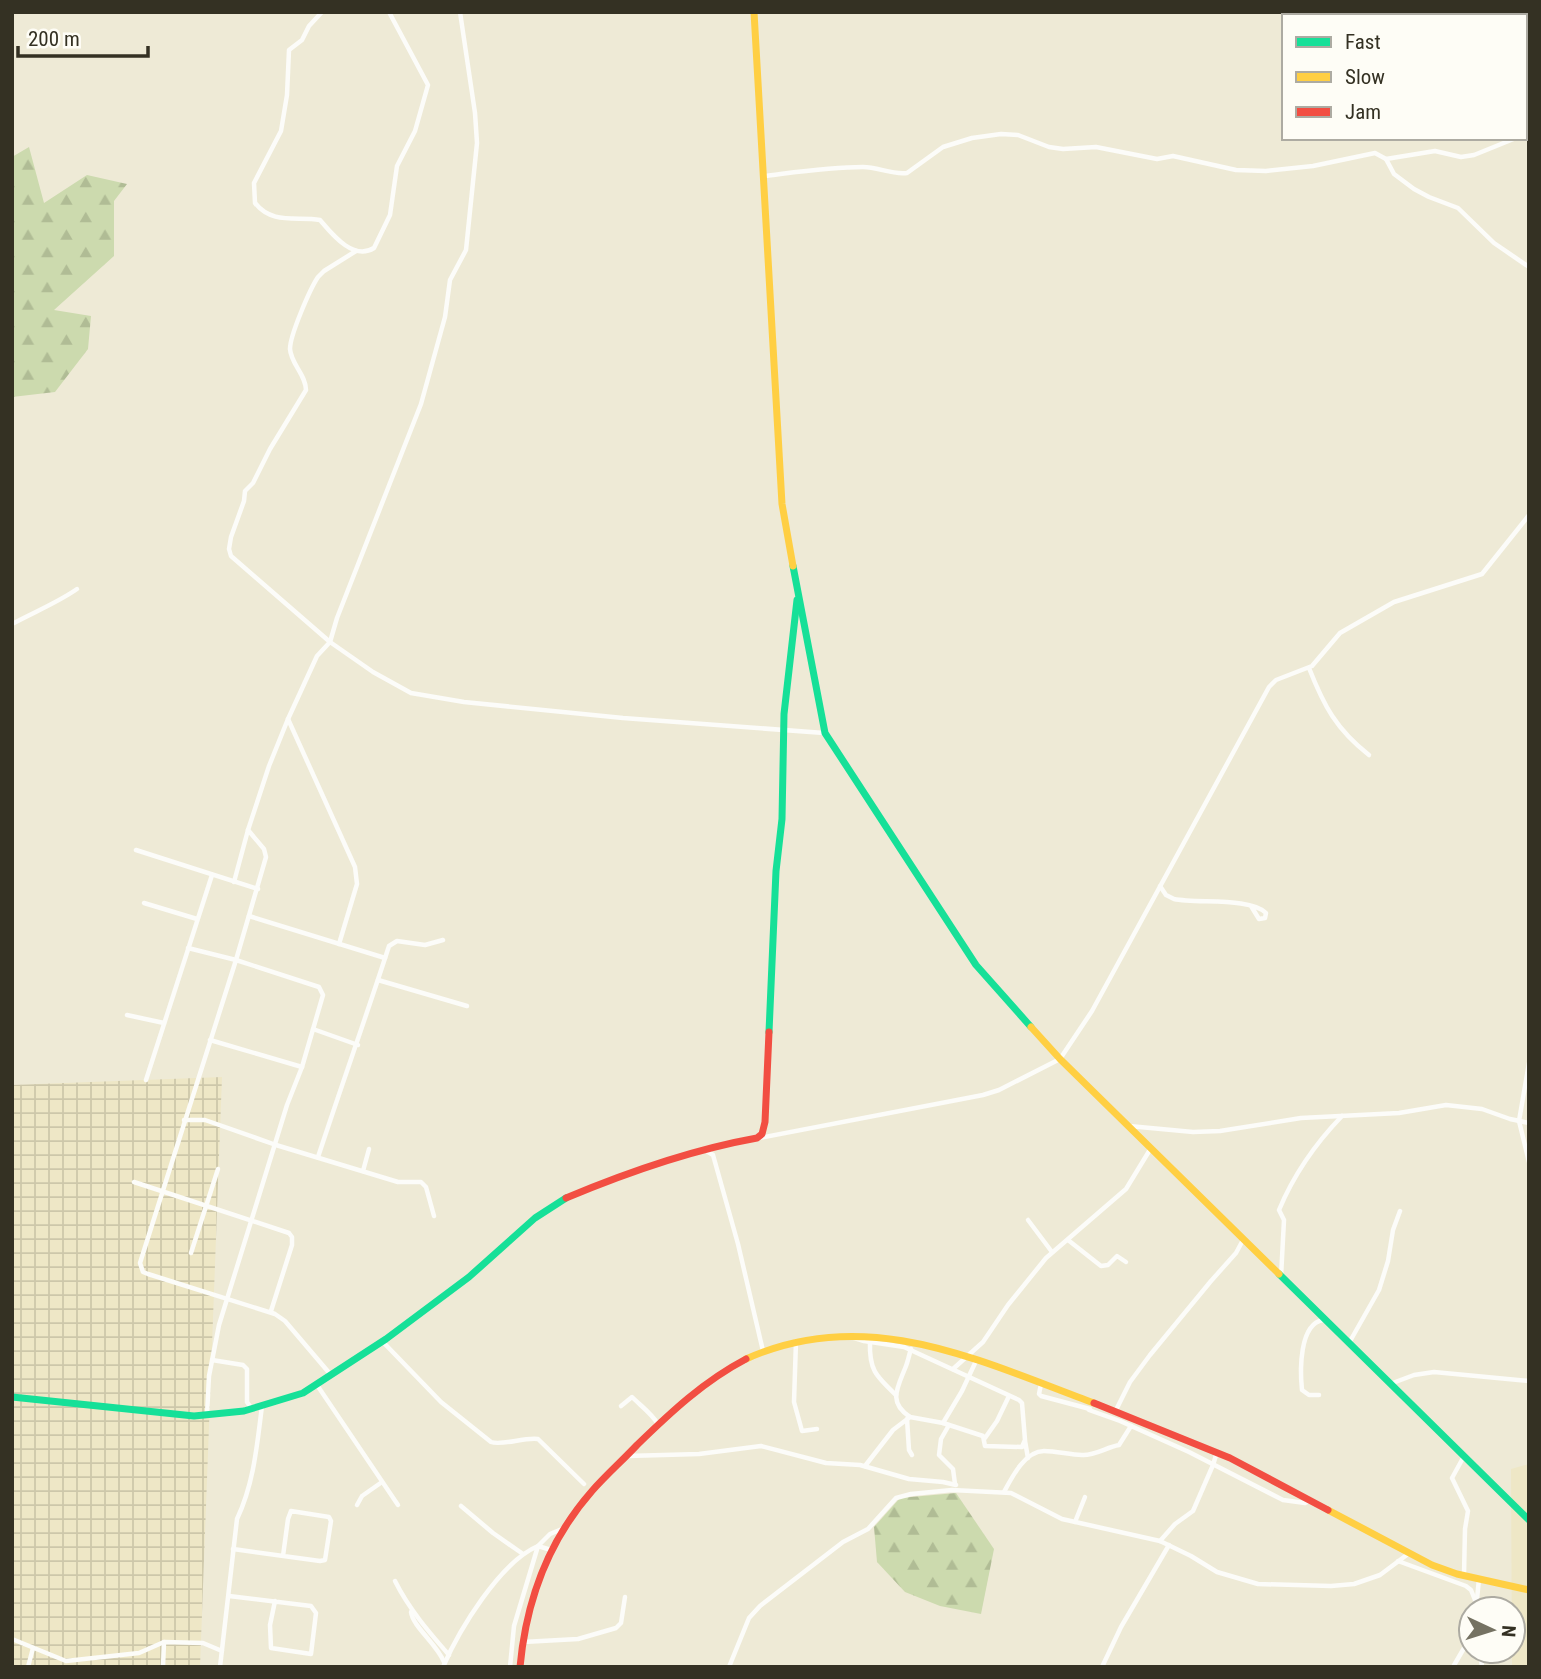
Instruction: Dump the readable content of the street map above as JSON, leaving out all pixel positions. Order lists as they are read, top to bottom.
{
  "legend": ["Fast", "Slow", "Jam"],
  "scale_bar": "200 m",
  "north": "right"
}
